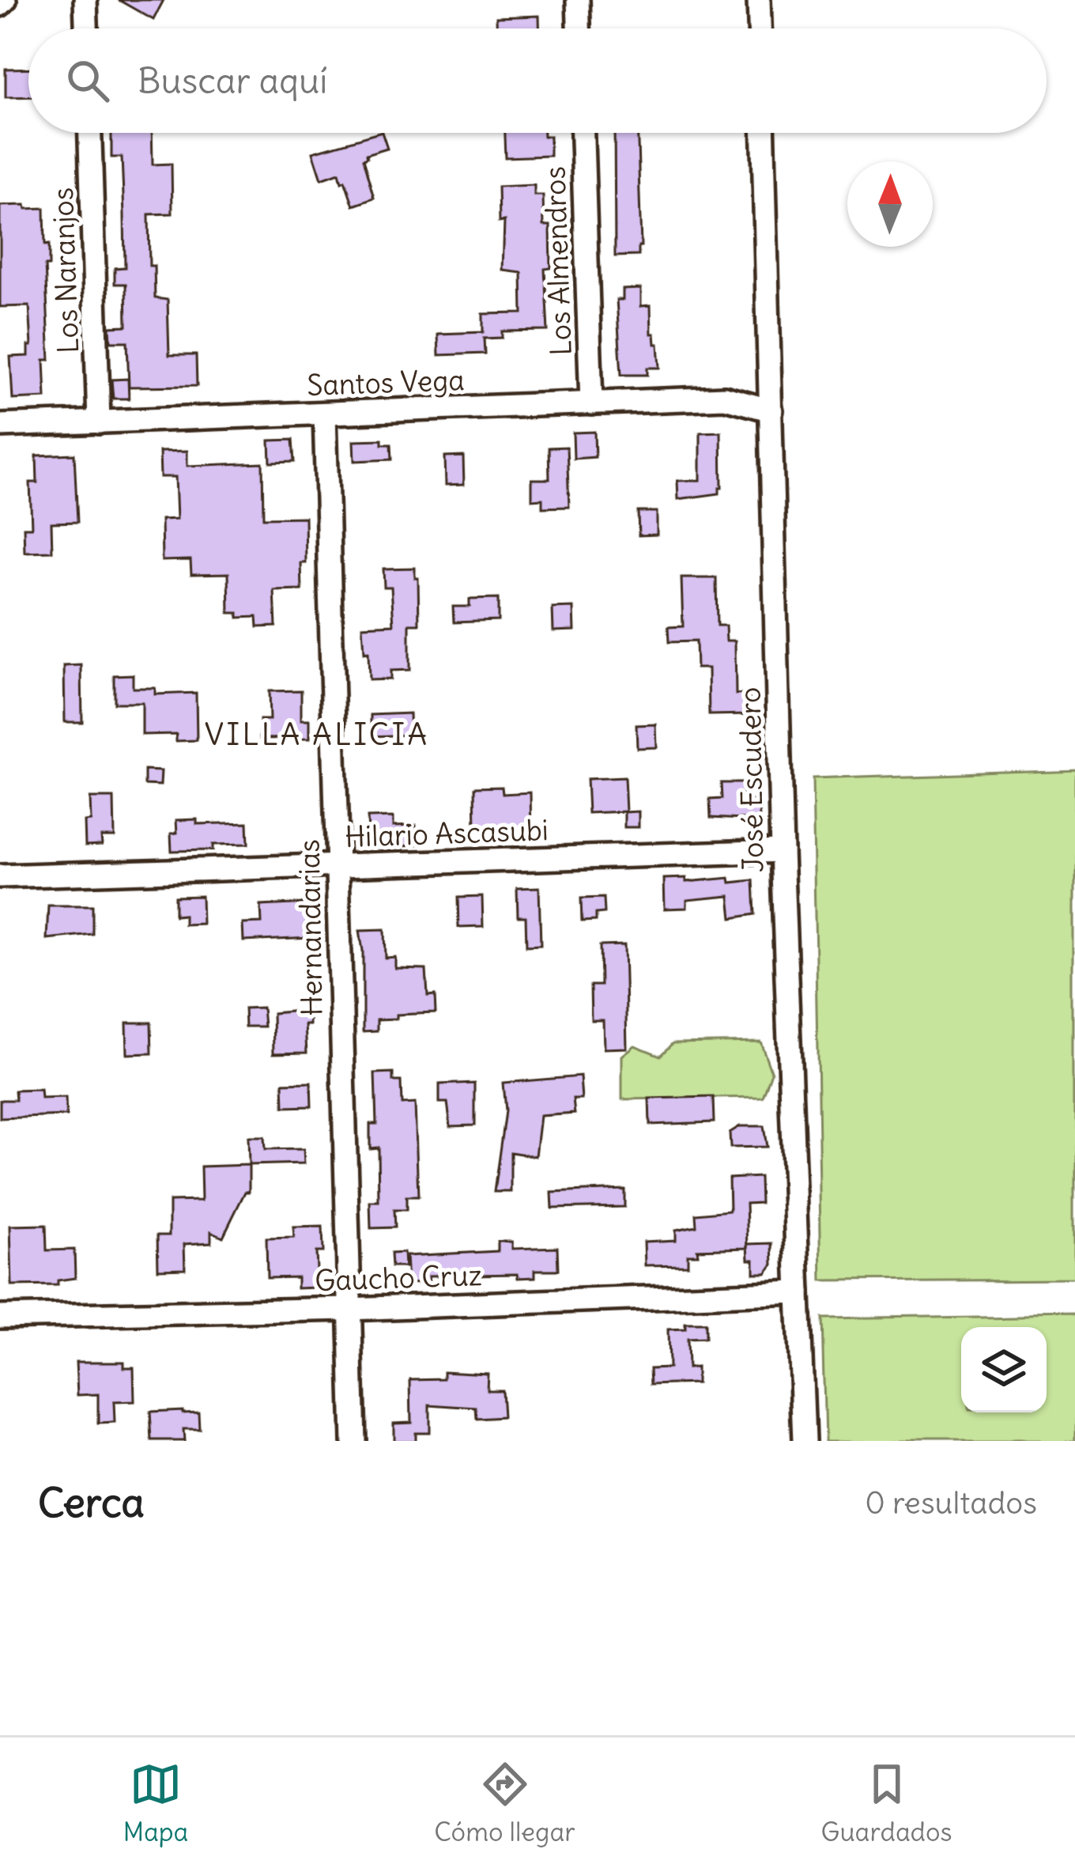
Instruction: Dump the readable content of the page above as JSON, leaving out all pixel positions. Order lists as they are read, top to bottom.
{
  "streets": {
    "street": [
      "Los Almendros",
      "Los Naranjos",
      "Santos Vega",
      "José Escudero",
      "Hilario Ascasubi",
      "Hernandarias",
      "Gaucho Cruz"
    ]
  },
  "crossings": [
    ["Los Almendros", "Santos Vega"],
    ["Los Naranjos", "Santos Vega"],
    ["Santos Vega", "José Escudero"],
    ["Santos Vega", "Hernandarias"],
    ["José Escudero", "Hilario Ascasubi"],
    ["José Escudero", "Gaucho Cruz"],
    ["Hilario Ascasubi", "Hernandarias"],
    ["Hernandarias", "Gaucho Cruz"]
  ],
  "districts": ["VILLA ALICIA"],
  "north": "top",
  "page": {
    "search": "Buscar aquí",
    "heading": ["Cerca", "0 resultados"],
    "nav": ["Mapa", "Cómo llegar", "Guardados"]
  }
}
